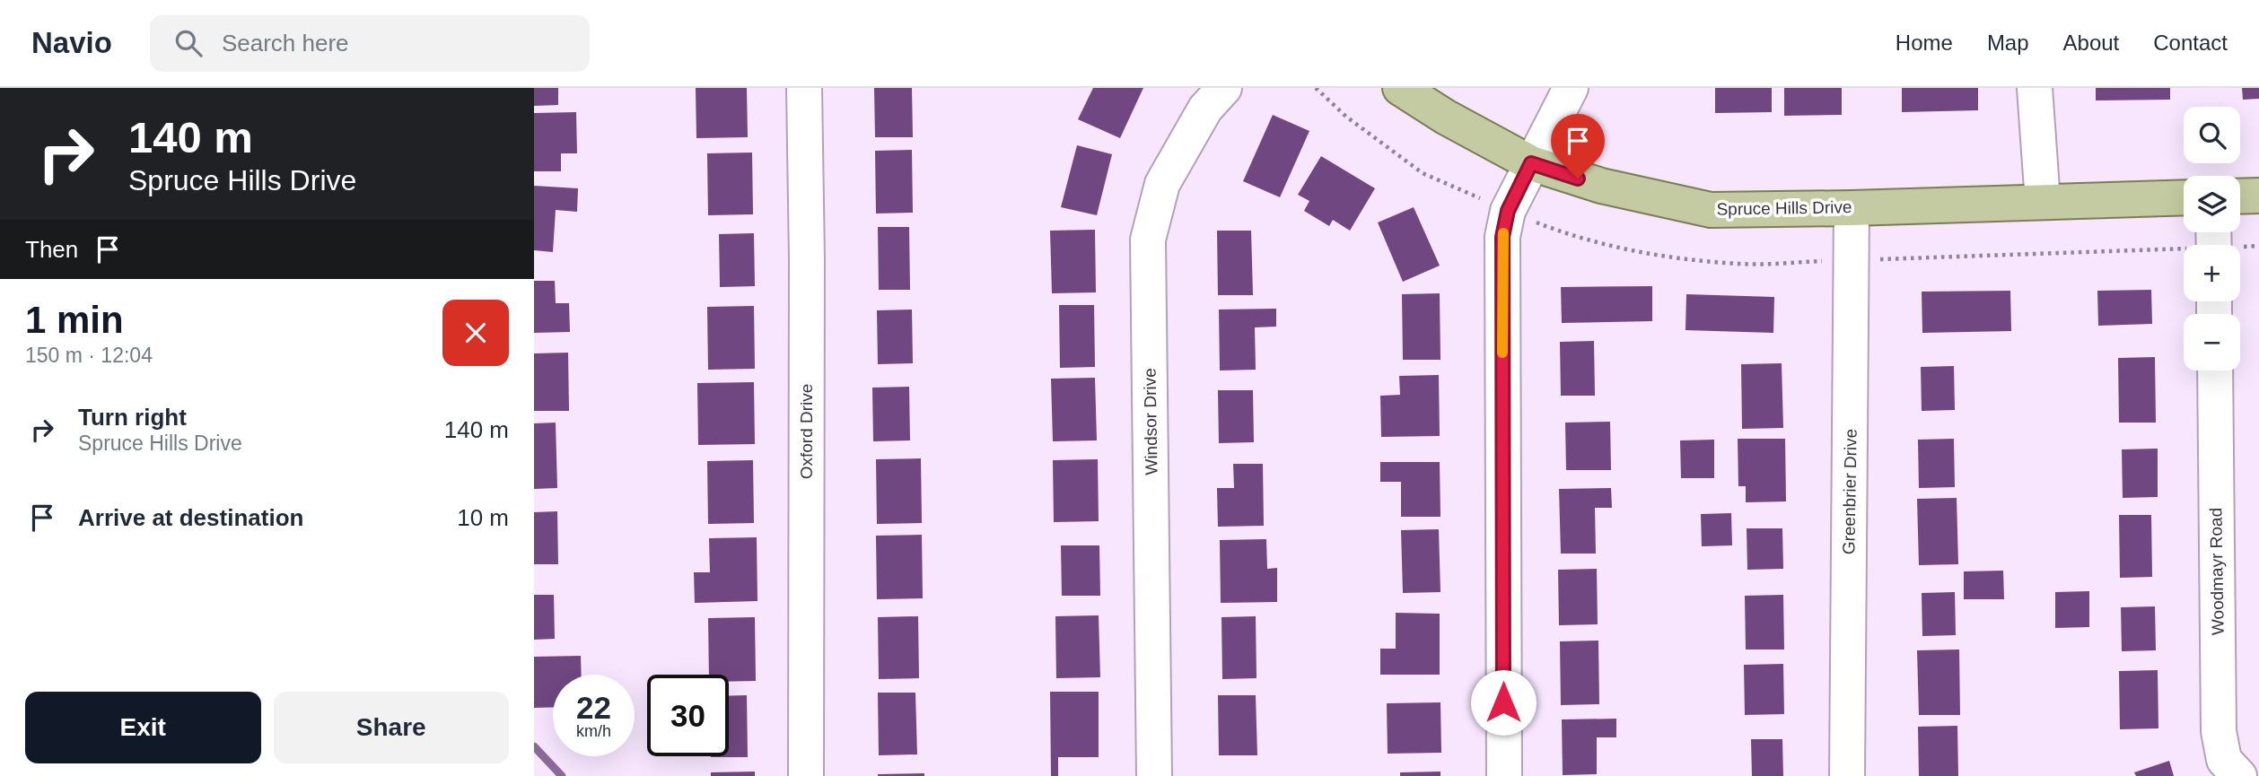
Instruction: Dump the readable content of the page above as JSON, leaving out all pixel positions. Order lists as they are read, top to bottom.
{
  "streets": {
    "main road": ["Spruce Hills Drive"],
    "street": [
      "Windsor Drive",
      "Oxford Drive",
      "Greenbrier Drive",
      "Woodmayr Road"
    ]
  },
  "crossings": [
    ["Spruce Hills Drive", "Greenbrier Drive"]
  ],
  "page": {
    "header": "Navio",
    "search": "Search here",
    "nav": [
      "Home",
      "Map",
      "About",
      "Contact"
    ],
    "turn": ["140 m", "Spruce Hills Drive"],
    "map_buttons": ["+", "−"],
    "then": "Then",
    "heading": ["1 min", "150 m · 12:04"],
    "list": [
      {
        "name": "Turn right",
        "note": "Spruce Hills Drive",
        "value": "140 m"
      },
      {
        "name": "Arrive at destination",
        "value": "10 m"
      }
    ],
    "speed": "22 km/h",
    "limit": "30",
    "buttons": ["Exit", "Share"]
  }
}
